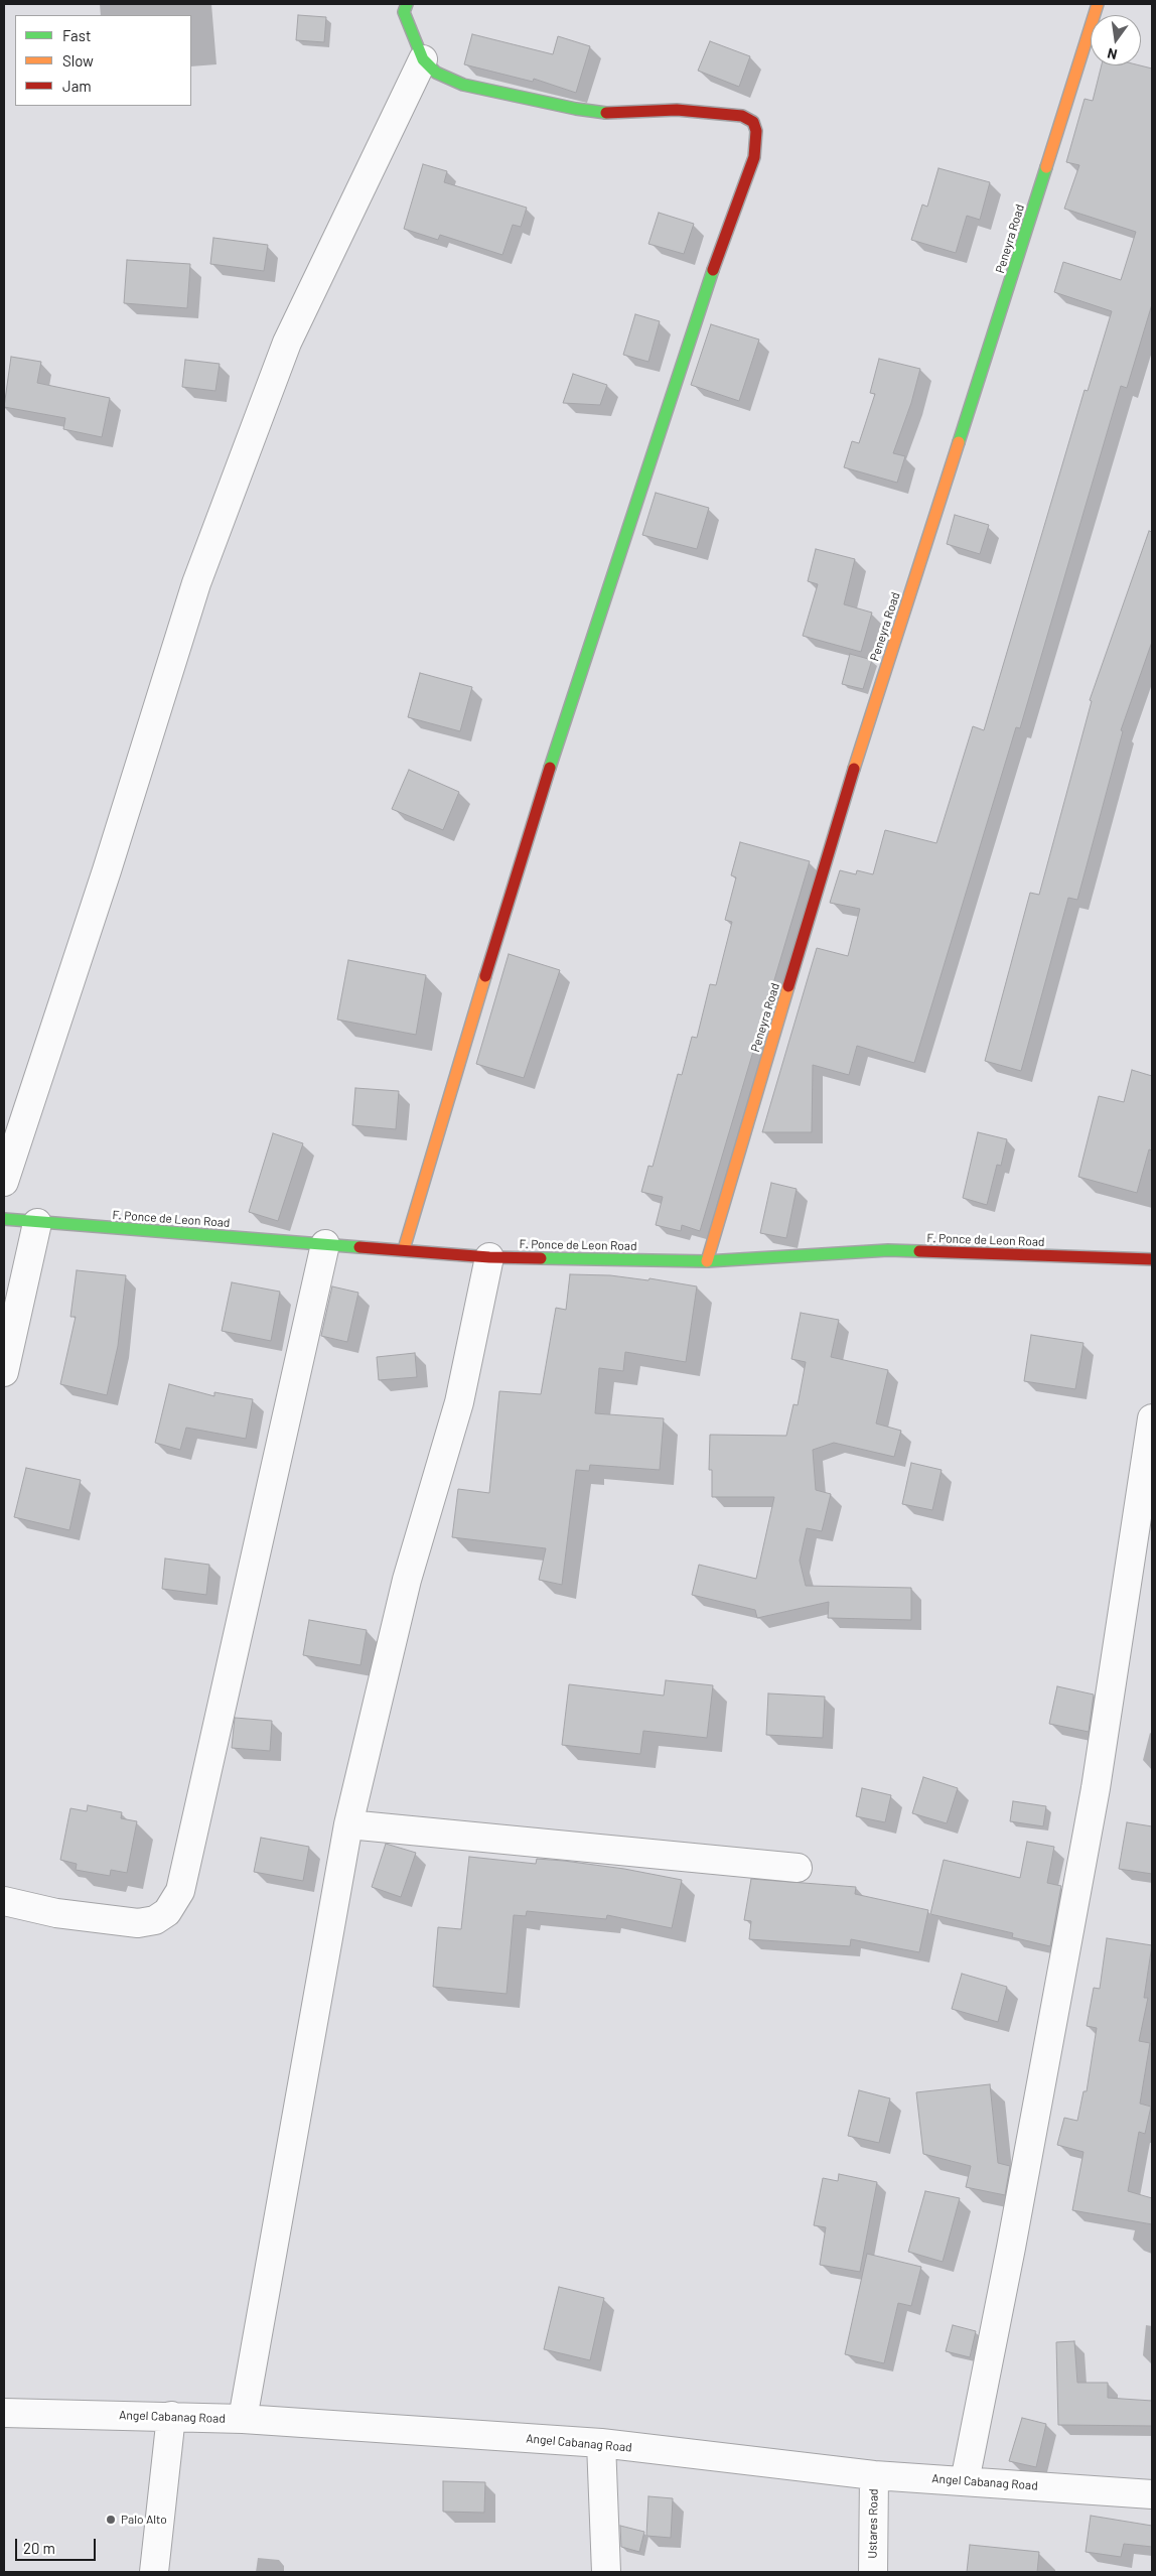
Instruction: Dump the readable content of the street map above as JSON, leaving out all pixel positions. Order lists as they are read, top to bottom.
{
  "streets": {
    "street": [
      "Peneyra Road",
      "F. Ponce de Leon Road",
      "Angel Cabanag Road",
      "Ustares Road"
    ]
  },
  "crossings": [
    ["Peneyra Road", "F. Ponce de Leon Road"],
    ["Angel Cabanag Road", "Ustares Road"]
  ],
  "places": ["Palo Alto"],
  "legend": ["Fast", "Slow", "Jam"],
  "scale_bar": "20 m",
  "north": "bottom"
}
